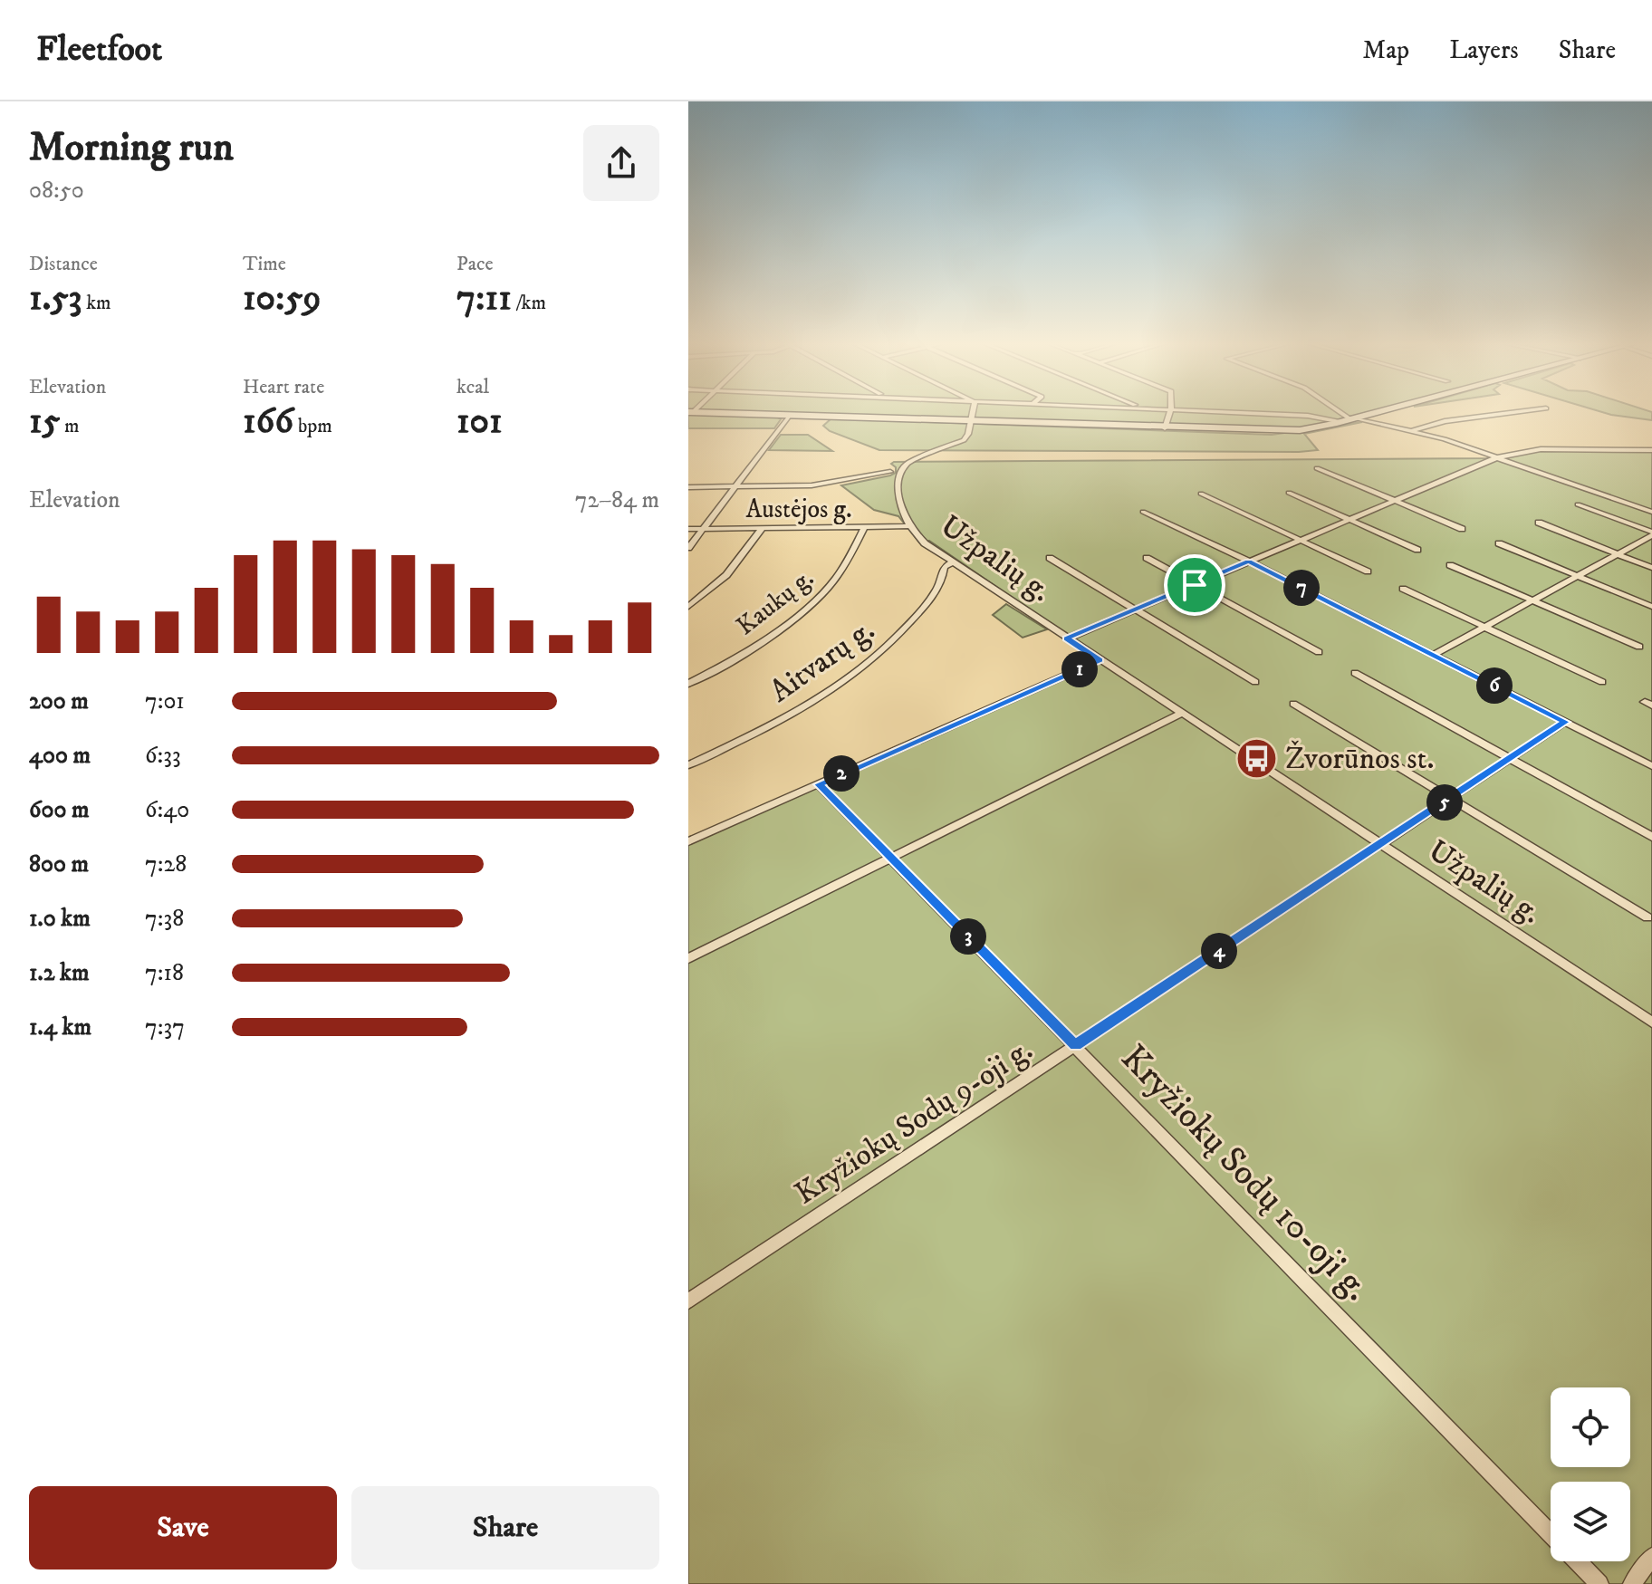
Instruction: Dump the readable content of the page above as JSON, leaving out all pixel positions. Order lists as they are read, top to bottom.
{
  "streets": {
    "street": [
      "Austėjos g.",
      "Užpalių g.",
      "Kaukų g.",
      "Aitvarų g.",
      "Kryžiokų Sodų 9-oji g.",
      "Kryžiokų Sodų 10-oji g."
    ]
  },
  "crossings": [
    ["Austėjos g.", "Užpalių g."],
    ["Austėjos g.", "Kaukų g."],
    ["Užpalių g.", "Aitvarų g."],
    ["Užpalių g.", "Kryžiokų Sodų 9-oji g."],
    ["Kryžiokų Sodų 9-oji g.", "Kryžiokų Sodų 10-oji g."]
  ],
  "places": {
    "bus stop": ["Žvorūnos st."]
  },
  "page": {
    "header": "Fleetfoot",
    "nav": ["Map", "Layers", "Share"],
    "heading": ["Morning run", "08:50"],
    "stats": [
      ["Distance", "1.53 km"],
      ["Time", "10:59"],
      ["Pace", "7:11 /km"],
      ["Elevation", "15 m"],
      ["Heart rate", "166 bpm"],
      ["kcal", "101"]
    ],
    "chart": ["Elevation", "72–84 m"],
    "pins": [
      "7",
      "1",
      "6",
      "2",
      "5",
      "3",
      "4"
    ],
    "list": [
      {
        "name": "200 m",
        "note": "7:01"
      },
      {
        "name": "400 m",
        "note": "6:33"
      },
      {
        "name": "600 m",
        "note": "6:40"
      },
      {
        "name": "800 m",
        "note": "7:28"
      },
      {
        "name": "1.0 km",
        "note": "7:38"
      },
      {
        "name": "1.2 km",
        "note": "7:18"
      },
      {
        "name": "1.4 km",
        "note": "7:37"
      }
    ],
    "buttons": ["Save", "Share"]
  }
}
